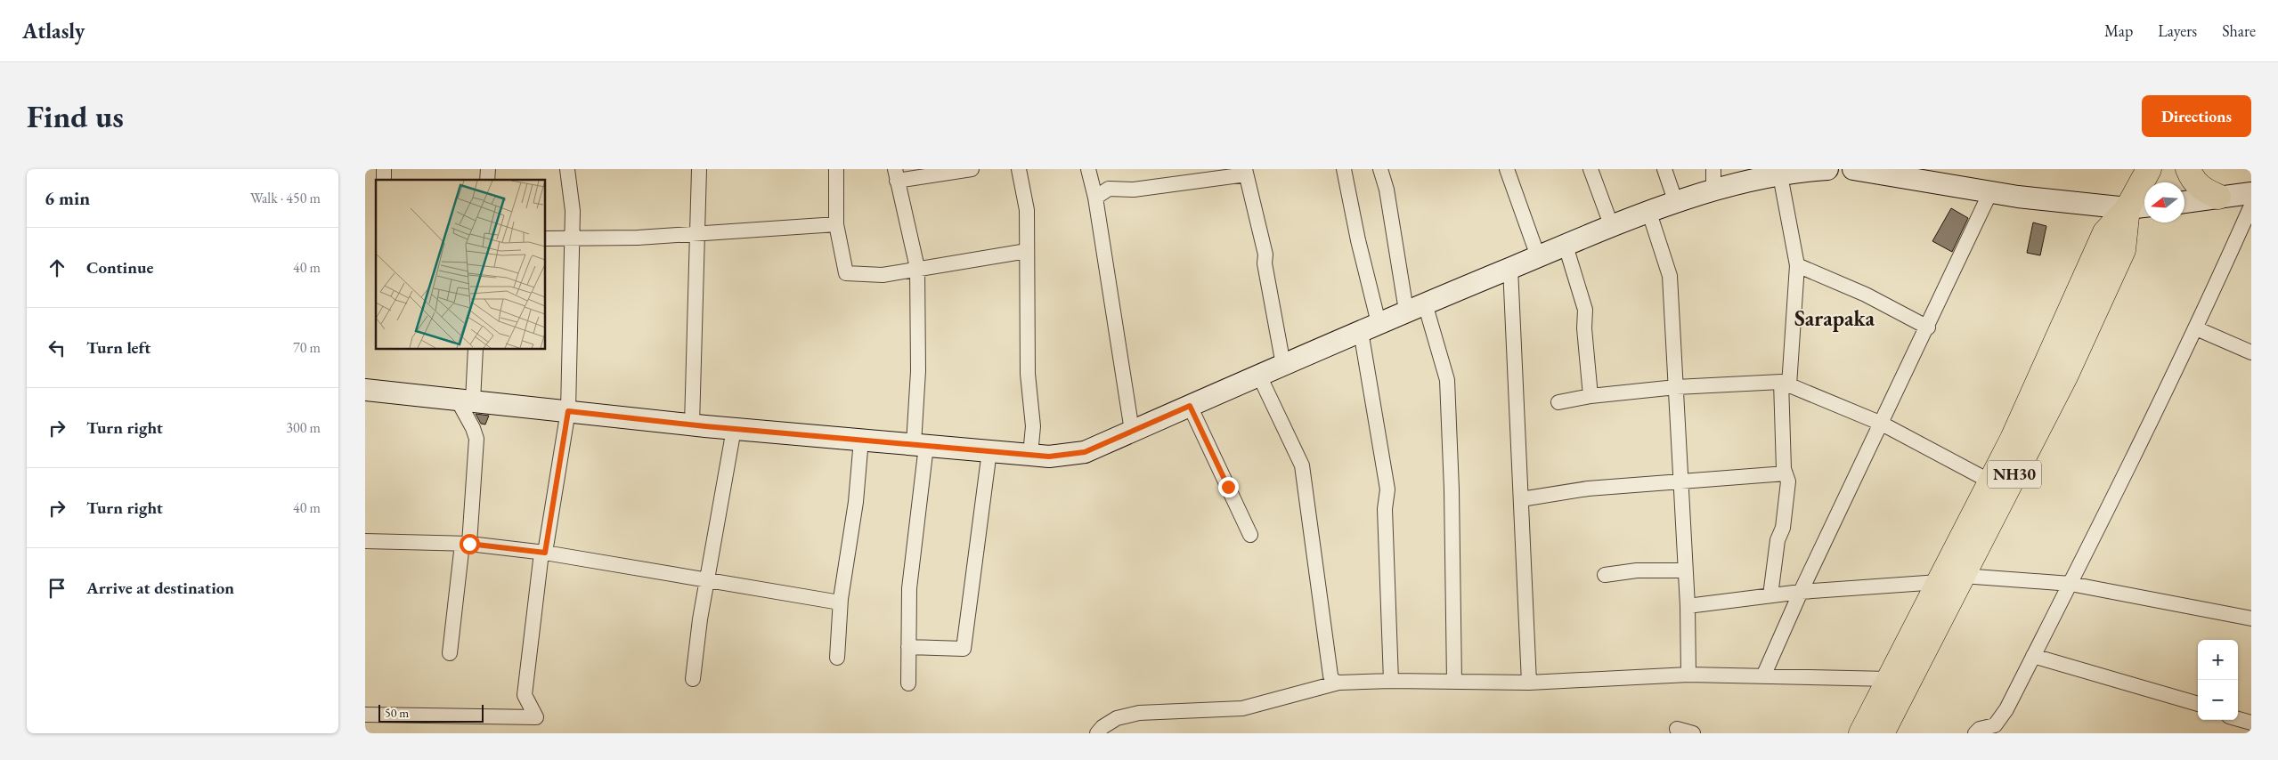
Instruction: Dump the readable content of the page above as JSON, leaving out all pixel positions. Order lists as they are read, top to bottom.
{
  "streets": {
    "highway": ["NH30"]
  },
  "districts": ["Sarapaka"],
  "scale_bar": "50 m",
  "north": "left",
  "page": {
    "header": "Atlasly",
    "nav": ["Map", "Layers", "Share"],
    "buttons": "Directions",
    "title": "Find us",
    "heading": ["6 min", "Walk · 450 m"],
    "list": [
      ["Continue", "40 m"],
      ["Turn left", "70 m"],
      ["Turn right", "300 m"],
      ["Turn right", "40 m"],
      "Arrive at destination"
    ],
    "map_buttons": ["+", "−"],
    "scale": "50 m"
  }
}
